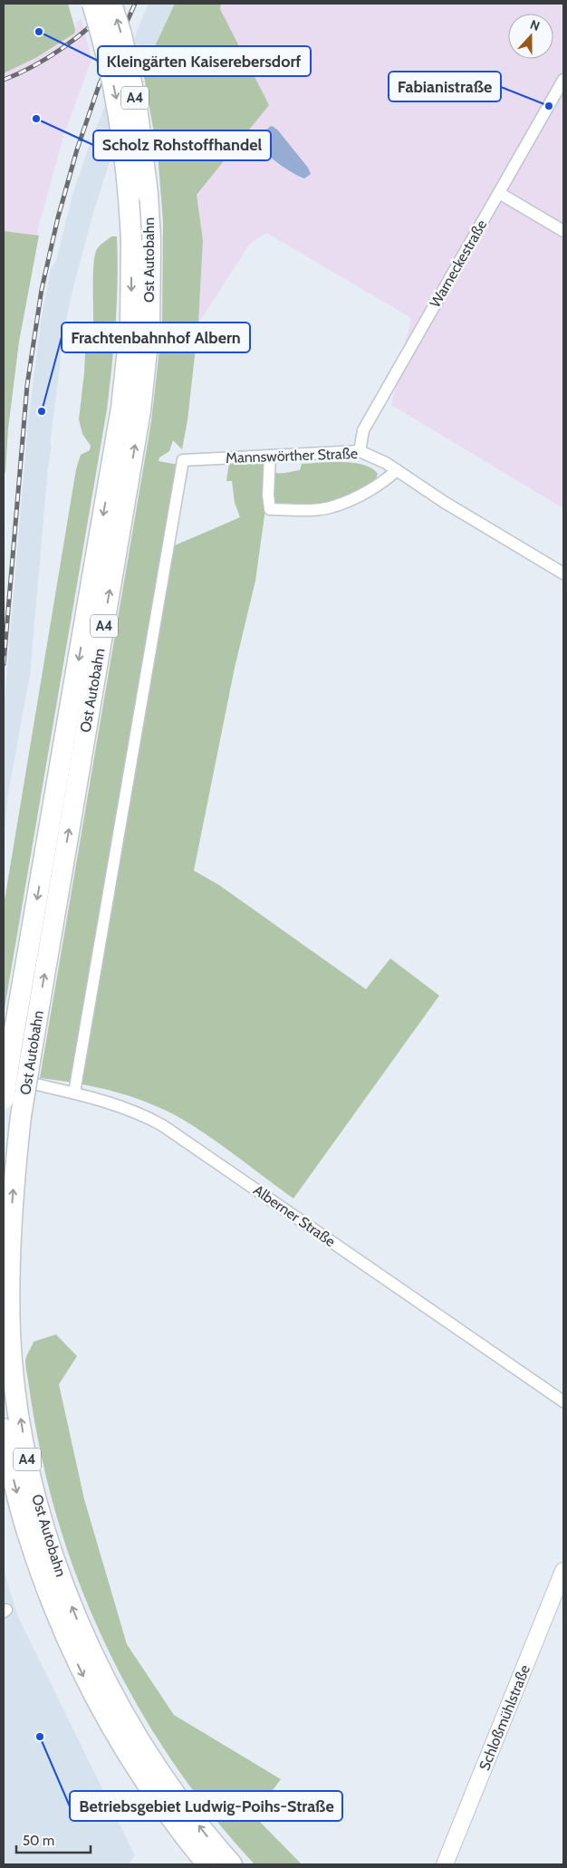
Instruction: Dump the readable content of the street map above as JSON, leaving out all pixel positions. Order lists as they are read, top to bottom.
{
  "streets": {
    "highway": ["A4", "Ost Autobahn"],
    "street": [
      "Warneckestraße",
      "Mannswörther Straße",
      "Alberner Straße",
      "Schloßmühlstraße"
    ]
  },
  "crossings": [
    ["Warneckestraße", "Mannswörther Straße"],
    ["Mannswörther Straße", "Alberner Straße"]
  ],
  "places": [
    "Kleingärten Kaiserebersdorf",
    "Fabianistraße",
    "Scholz Rohstoffhandel",
    "Frachtenbahnhof Albern",
    "Betriebsgebiet Ludwig-Poihs-Straße"
  ],
  "scale_bar": "50 m",
  "north": "top"
}
